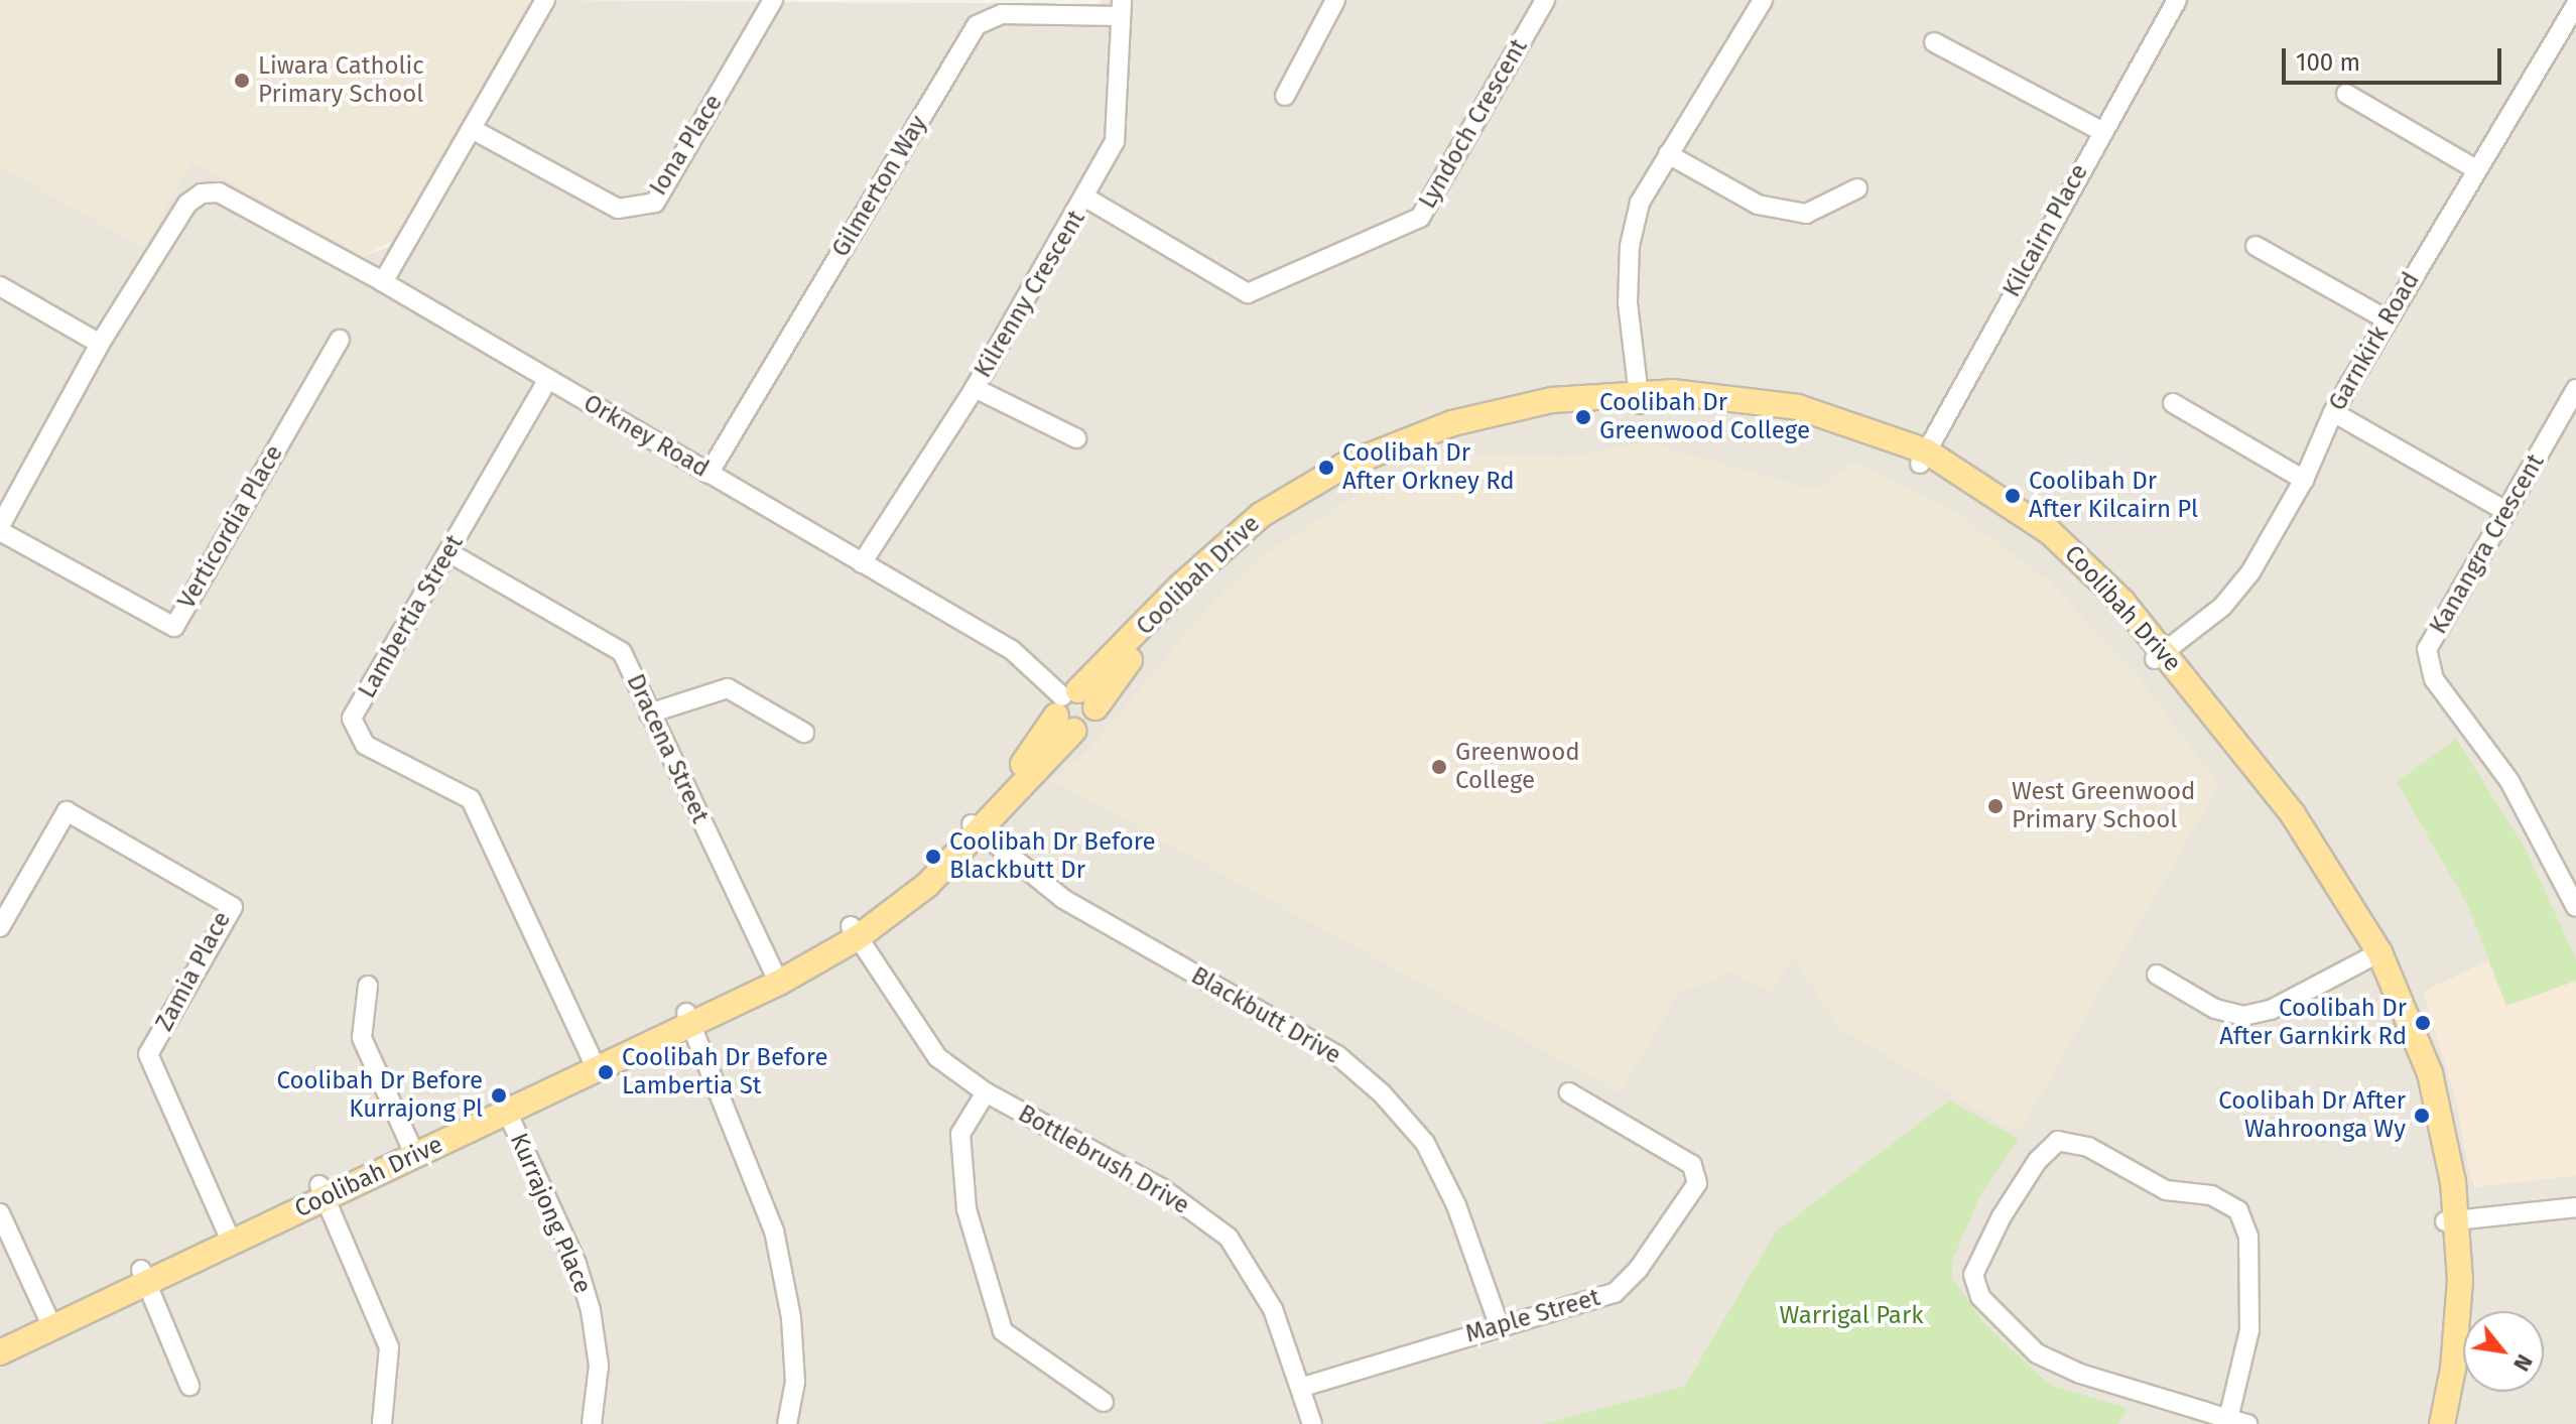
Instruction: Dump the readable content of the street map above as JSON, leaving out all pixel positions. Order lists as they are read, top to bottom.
{
  "streets": {
    "main road": ["Coolibah Drive"],
    "street": [
      "Lyndoch Crescent",
      "Iona Place",
      "Gilmerton Way",
      "Kilcairn Place",
      "Kilrenny Crescent",
      "Garnkirk Road",
      "Orkney Road",
      "Verticordia Place",
      "Kanangra Crescent",
      "Lambertia Street",
      "Dracena Street",
      "Zamia Place",
      "Blackbutt Drive",
      "Bottlebrush Drive",
      "Kurrajong Place",
      "Maple Street"
    ]
  },
  "crossings": [
    ["Lyndoch Crescent", "Kilrenny Crescent"],
    ["Gilmerton Way", "Kilrenny Crescent"],
    ["Gilmerton Way", "Orkney Road"],
    ["Kilcairn Place", "Coolibah Drive"],
    ["Kilrenny Crescent", "Orkney Road"],
    ["Garnkirk Road", "Coolibah Drive"],
    ["Orkney Road", "Verticordia Place"],
    ["Orkney Road", "Coolibah Drive"],
    ["Orkney Road", "Lambertia Street"],
    ["Coolibah Drive", "Lambertia Street"],
    ["Coolibah Drive", "Dracena Street"],
    ["Coolibah Drive", "Zamia Place"],
    ["Coolibah Drive", "Blackbutt Drive"],
    ["Coolibah Drive", "Bottlebrush Drive"],
    ["Coolibah Drive", "Kurrajong Place"],
    ["Lambertia Street", "Dracena Street"],
    ["Blackbutt Drive", "Maple Street"],
    ["Bottlebrush Drive", "Maple Street"]
  ],
  "parks": ["Warrigal Park"],
  "places": [
    "Liwara Catholic Primary School",
    "Coolibah Dr Greenwood College",
    "Coolibah Dr After Orkney Rd",
    "Coolibah Dr After Kilcairn Pl",
    "Greenwood College",
    "West Greenwood Primary School",
    "Coolibah Dr Before Blackbutt Dr",
    "Coolibah Dr After Garnkirk Rd",
    "Coolibah Dr Before Lambertia St",
    "Coolibah Dr Before Kurrajong Pl",
    "Coolibah Dr After Wahroonga Wy"
  ],
  "scale_bar": "100 m",
  "north": "bottom right"
}
